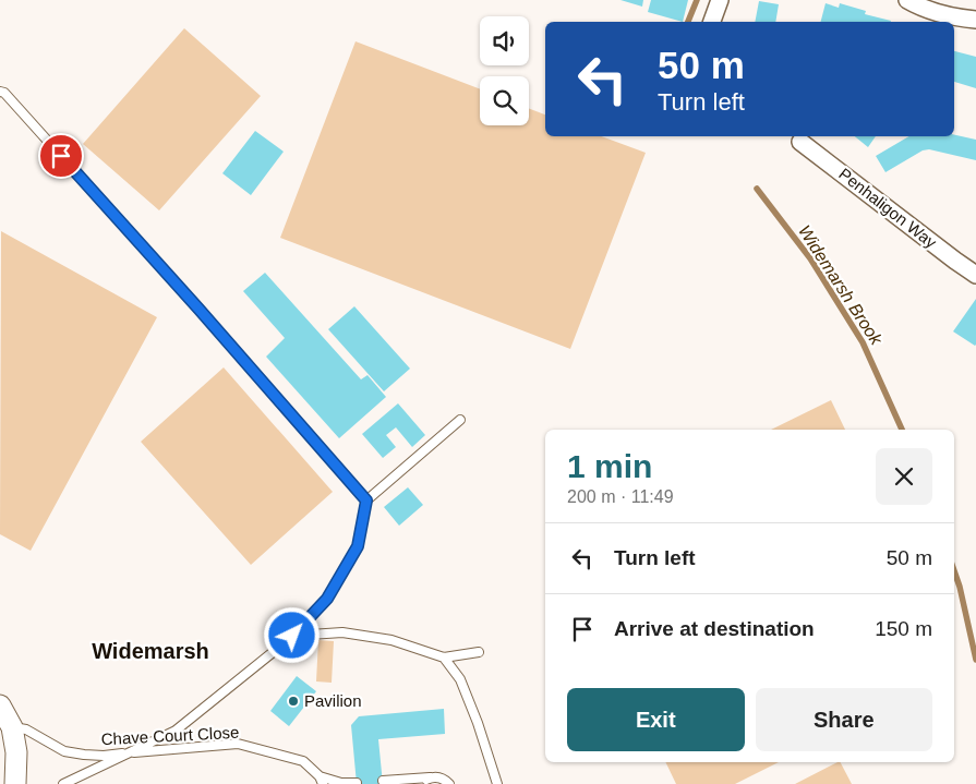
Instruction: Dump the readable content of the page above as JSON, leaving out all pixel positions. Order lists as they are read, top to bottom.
{
  "streets": {
    "street": ["Penhaligon Way"],
    "lane": ["Chave Court Close"]
  },
  "districts": ["Widemarsh"],
  "water": ["Widemarsh Brook"],
  "places": ["Pavilion"],
  "page": {
    "turn": ["50 m", "Turn left"],
    "heading": ["1 min", "200 m · 11:49"],
    "list": [
      {
        "name": "Turn left",
        "value": "50 m"
      },
      {
        "name": "Arrive at destination",
        "value": "150 m"
      }
    ],
    "buttons": ["Exit", "Share"]
  }
}
